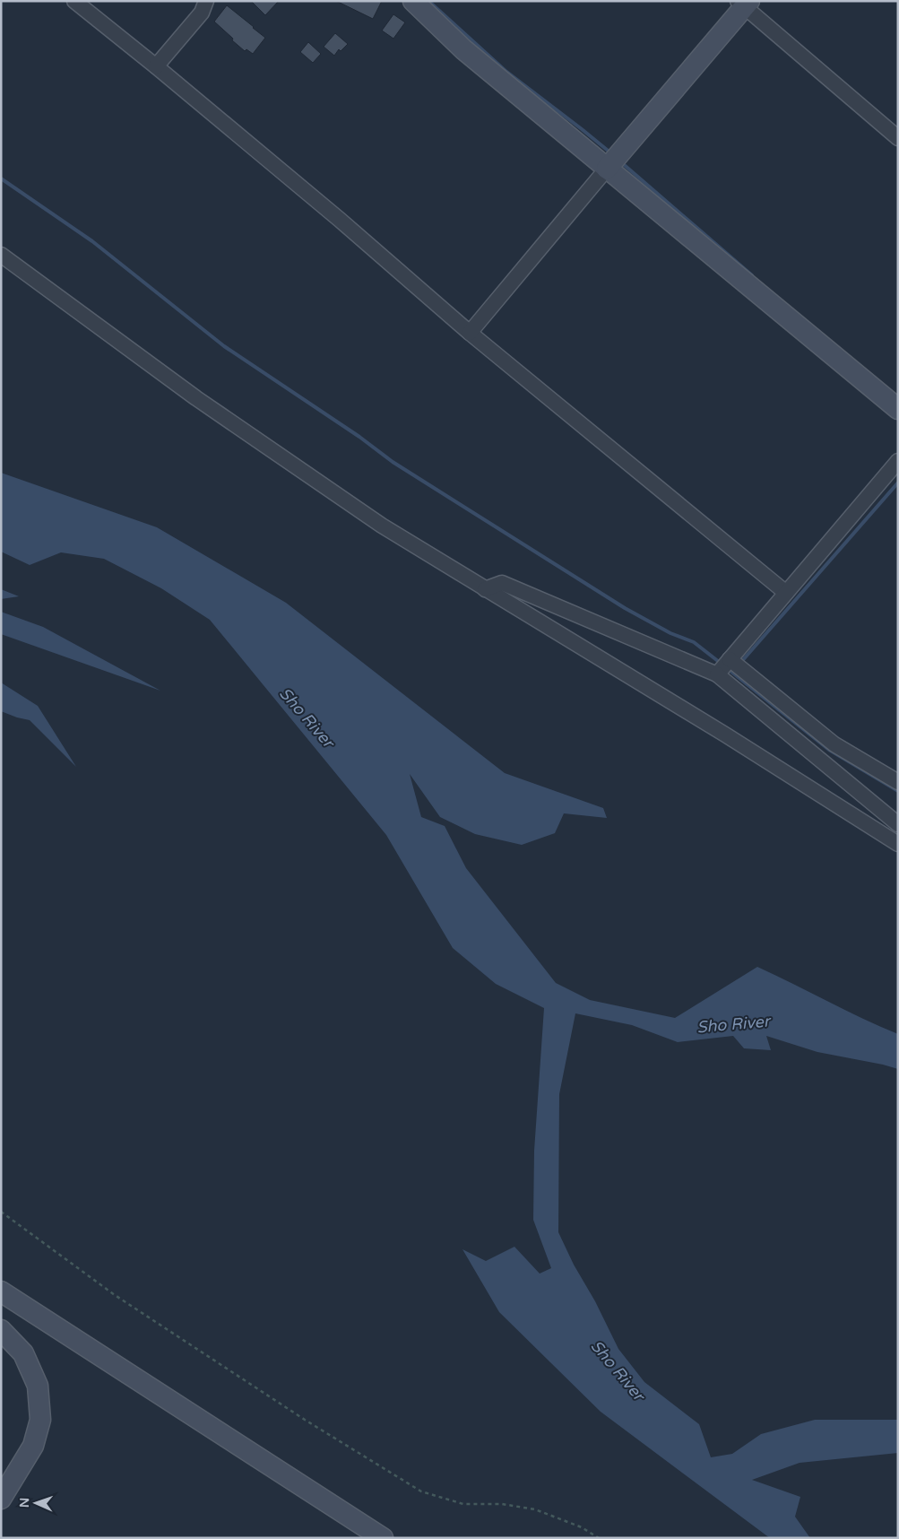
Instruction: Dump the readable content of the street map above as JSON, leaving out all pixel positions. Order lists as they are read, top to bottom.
{
  "water": ["Sho River"],
  "north": "left"
}
